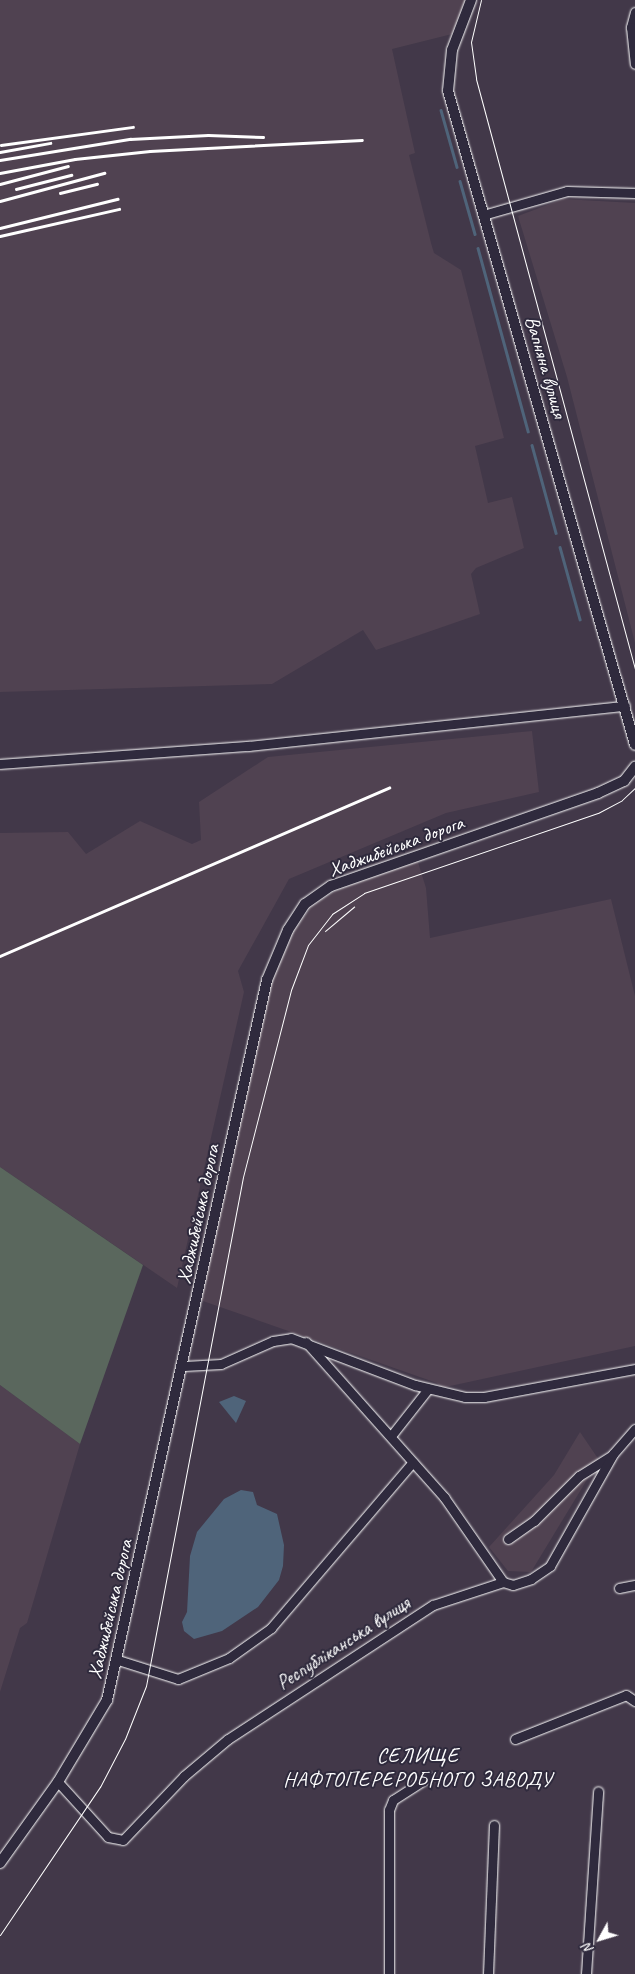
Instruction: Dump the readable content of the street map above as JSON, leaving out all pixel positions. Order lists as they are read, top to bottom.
{
  "streets": {
    "street": ["Вапняна вулиця", "Хаджибейська дорога", "Республіканська вулиця"]
  },
  "crossings": [
    ["Хаджибейська дорога", "Республіканська вулиця"]
  ],
  "districts": ["СЕЛИЩЕ НАФТОПЕРЕРОБНОГО ЗАВОДУ"],
  "north": "bottom left"
}
